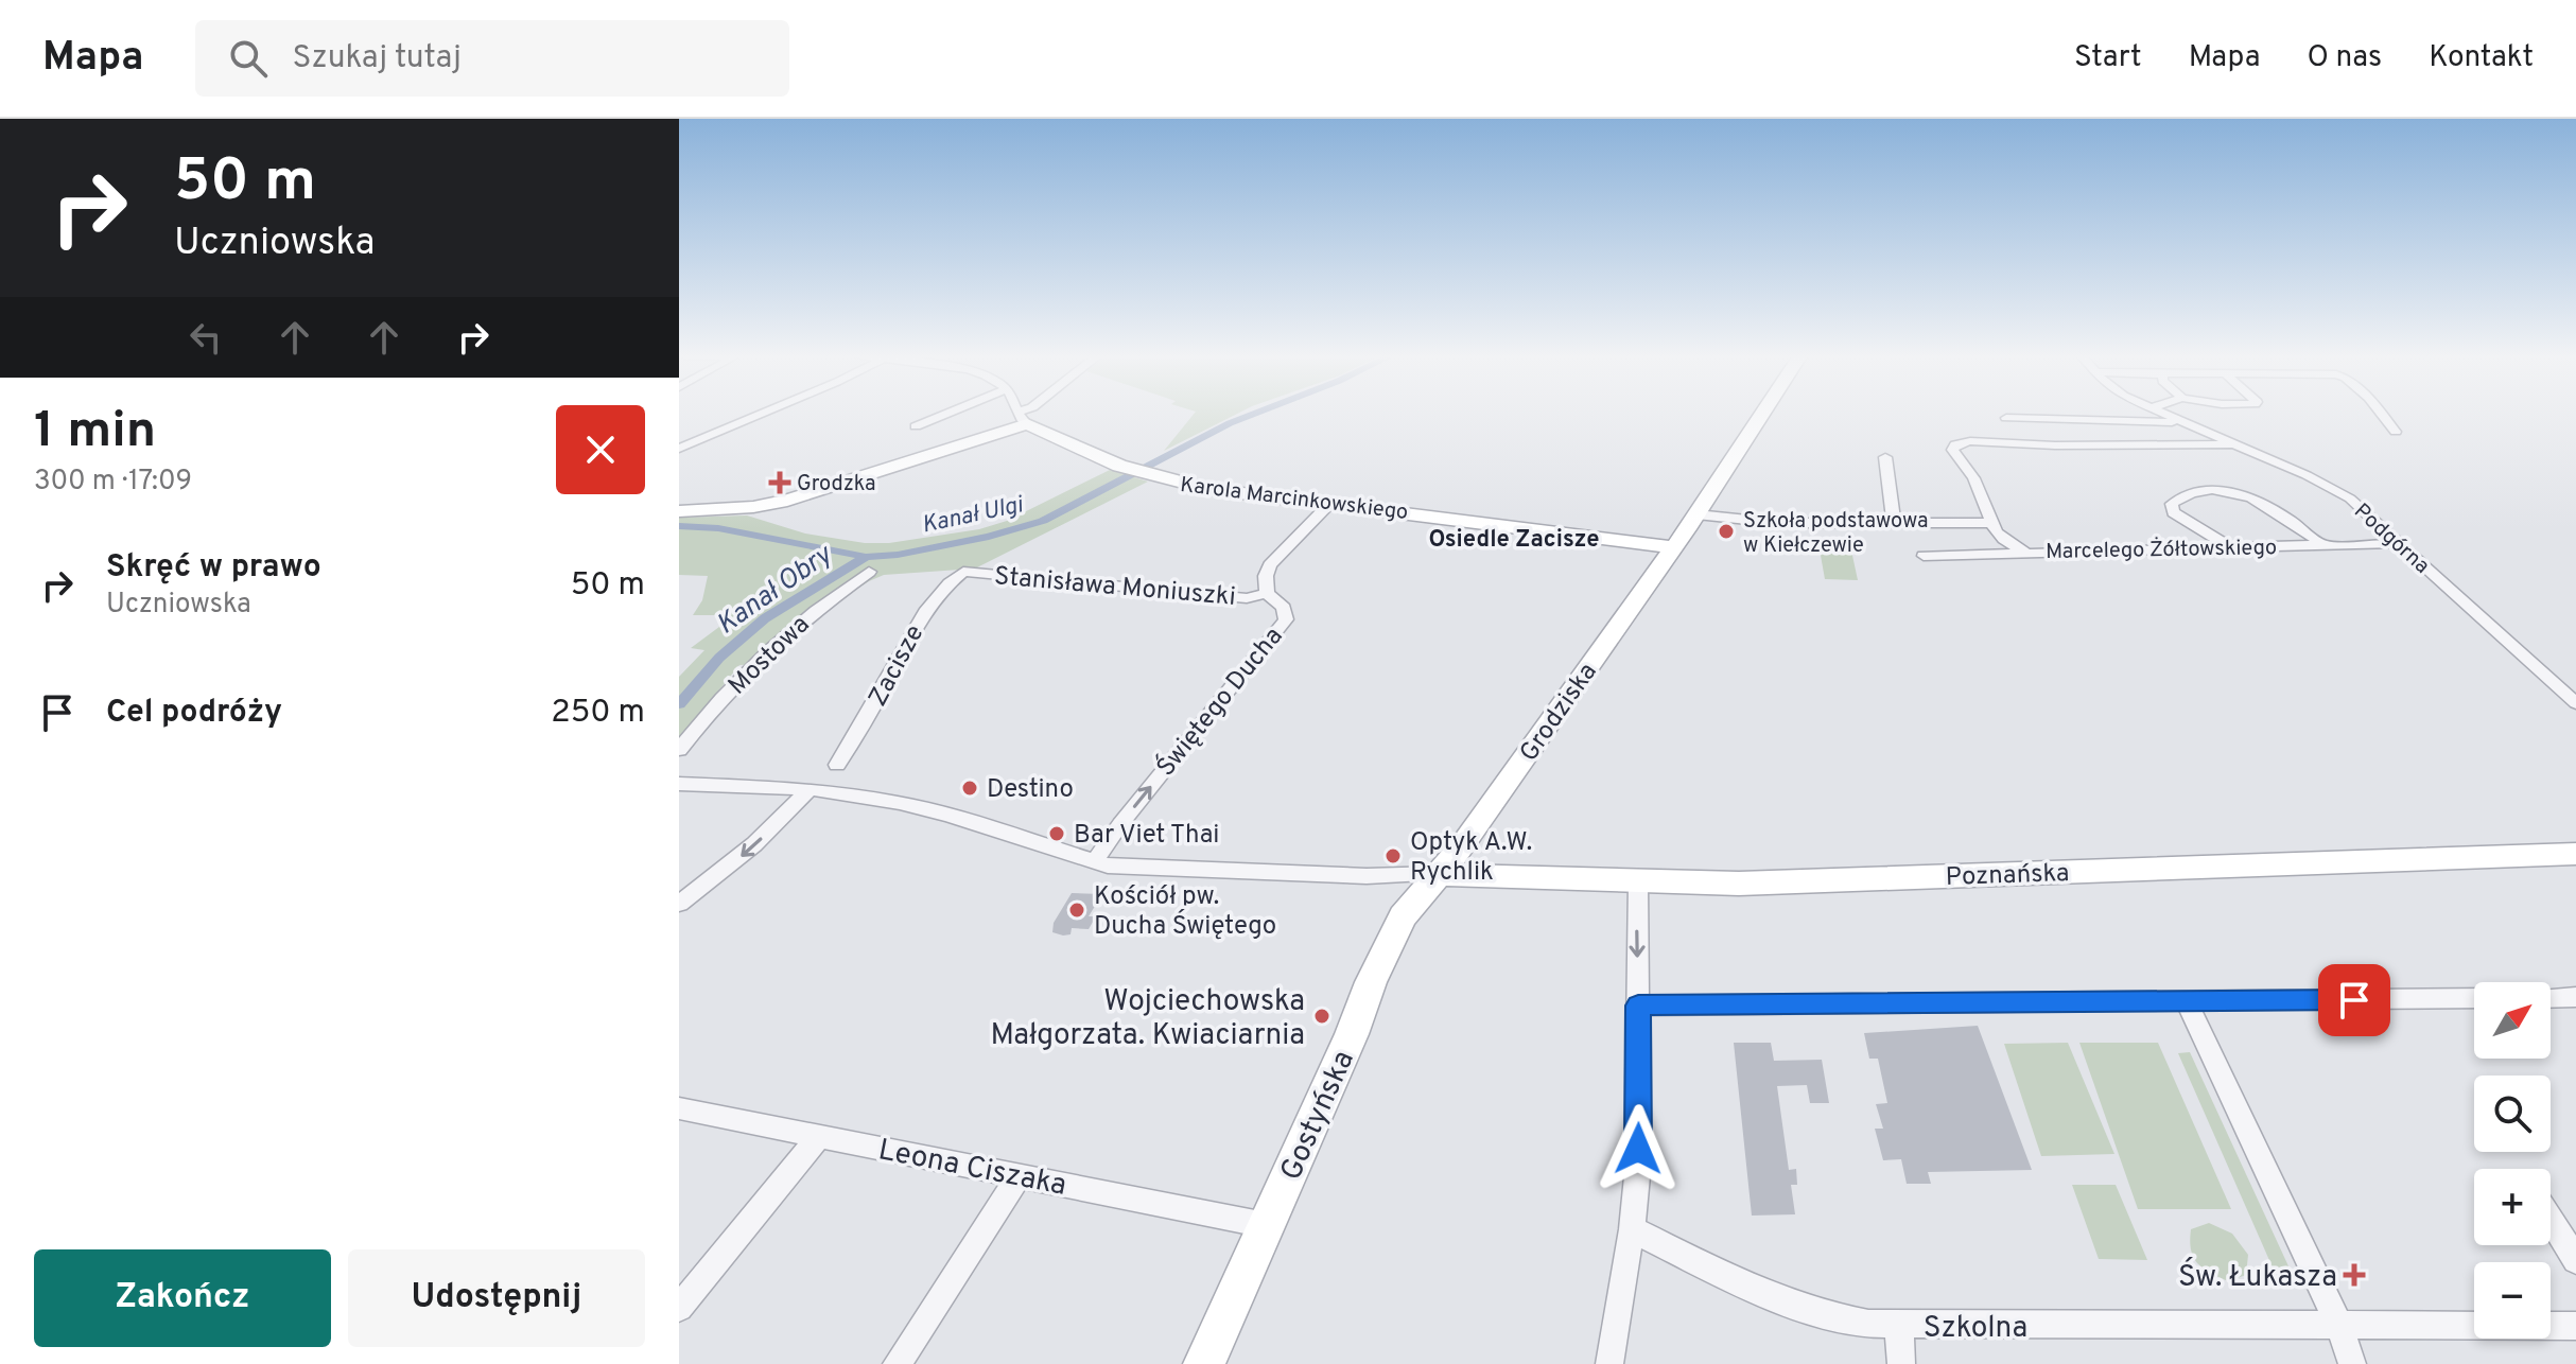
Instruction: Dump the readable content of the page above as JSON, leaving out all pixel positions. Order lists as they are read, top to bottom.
{
  "streets": {
    "street": [
      "Karola Marcinkowskiego",
      "Podgórna",
      "Marcelego Żółtowskiego",
      "Stanisława Moniuszki",
      "Mostowa",
      "Zacisze",
      "Świętego Ducha",
      "Grodziska",
      "Poznańska",
      "Gostyńska",
      "Leona Ciszaka",
      "Szkolna"
    ]
  },
  "crossings": [
    ["Karola Marcinkowskiego", "Świętego Ducha"],
    ["Karola Marcinkowskiego", "Grodziska"],
    ["Podgórna", "Marcelego Żółtowskiego"],
    ["Stanisława Moniuszki", "Zacisze"],
    ["Stanisława Moniuszki", "Świętego Ducha"],
    ["Grodziska", "Poznańska"],
    ["Grodziska", "Gostyńska"],
    ["Poznańska", "Gostyńska"],
    ["Gostyńska", "Leona Ciszaka"]
  ],
  "one_way": ["Świętego Ducha"],
  "districts": ["Osiedle Zacisze"],
  "water": ["Kanał Ulgi", "Kanał Obry"],
  "places": {
    "health": ["Grodzka", "Św. Łukasza"],
    "other": [
      "Szkoła podstawowa w Kiełczewie",
      "Destino",
      "Bar Viet Thai",
      "Optyk A.W. Rychlik",
      "Kościół pw. Ducha Świętego",
      "Wojciechowska Małgorzata. Kwiaciarnia"
    ]
  },
  "north": "top right",
  "page": {
    "header": "Mapa",
    "search": "Szukaj tutaj",
    "nav": [
      "Start",
      "Mapa",
      "O nas",
      "Kontakt"
    ],
    "turn": ["50 m", "Uczniowska"],
    "heading": ["1 min", "300 m · 17:09"],
    "list": [
      {
        "name": "Skręć w prawo",
        "note": "Uczniowska",
        "value": "50 m"
      },
      {
        "name": "Cel podróży",
        "value": "250 m"
      }
    ],
    "map_buttons": ["+", "−"],
    "buttons": ["Zakończ", "Udostępnij"]
  }
}
